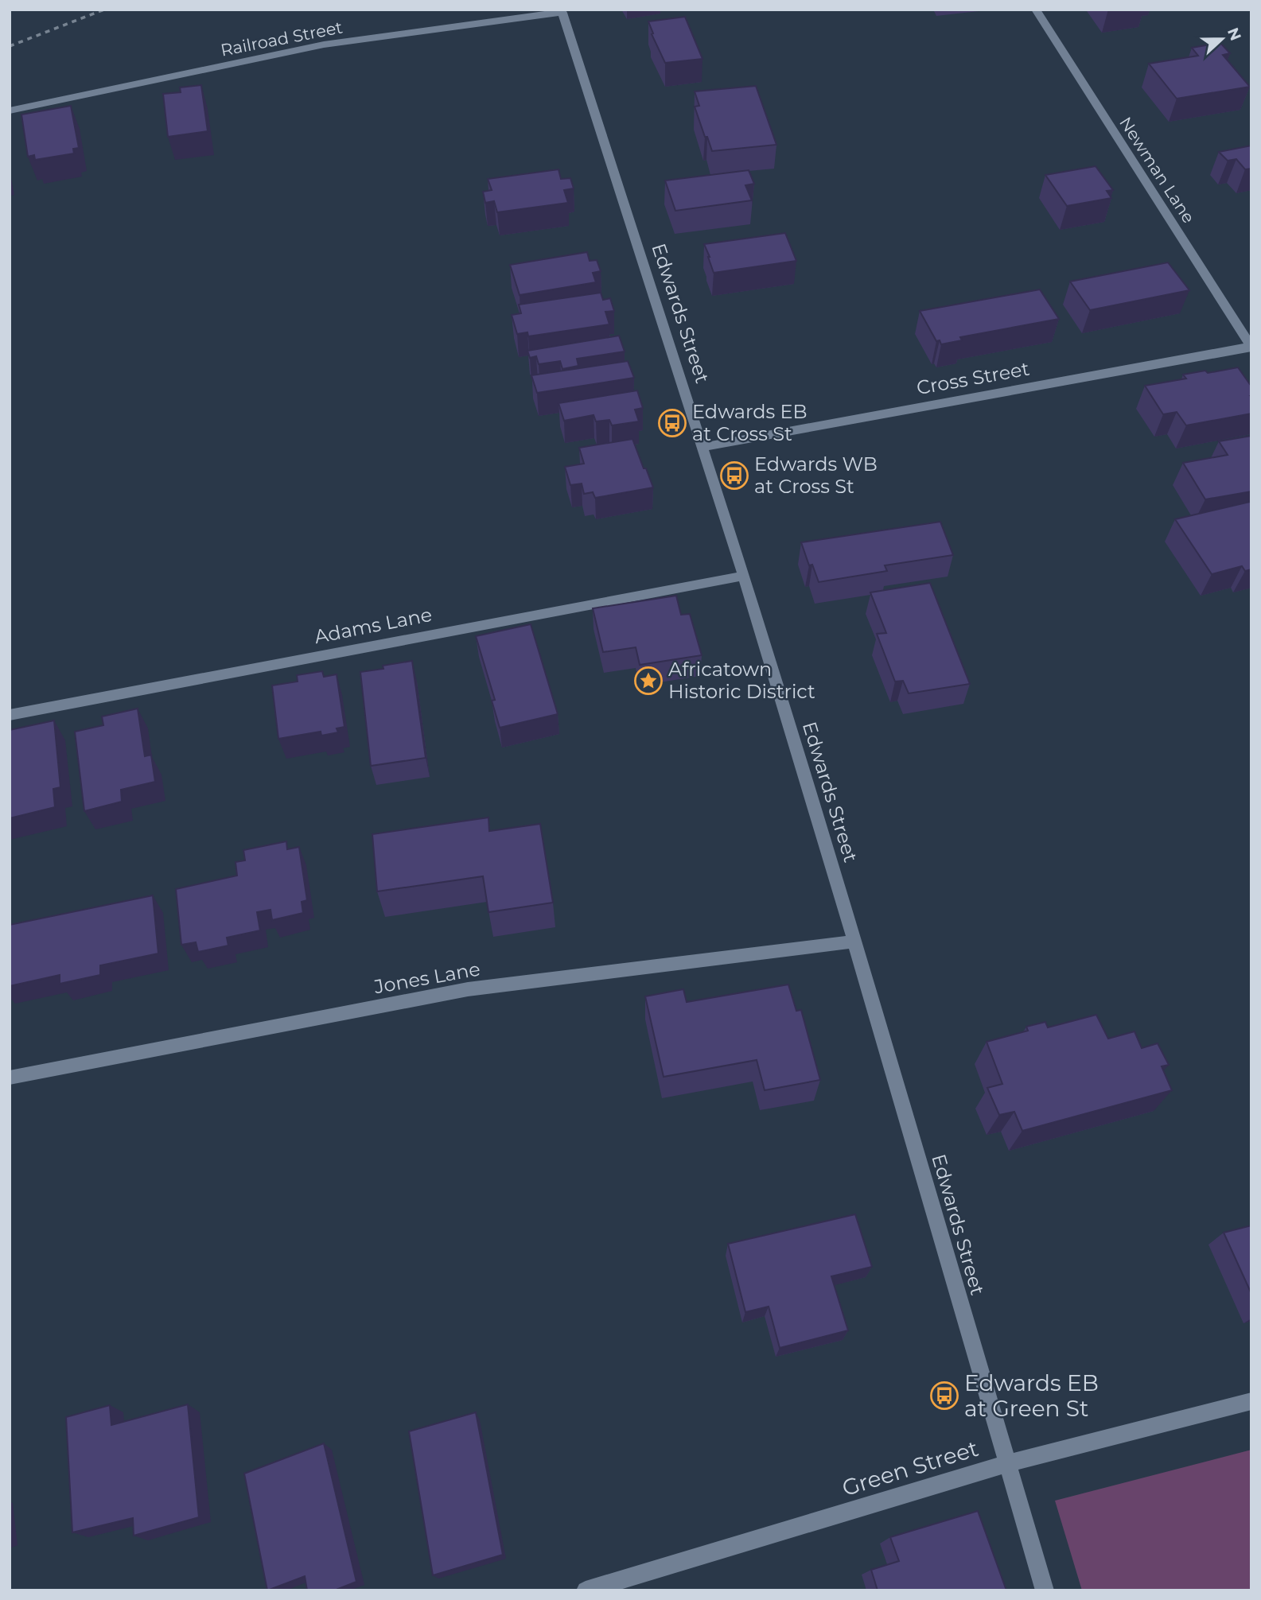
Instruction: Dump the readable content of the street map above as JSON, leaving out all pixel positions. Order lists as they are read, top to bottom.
{
  "streets": {
    "street": [
      "Railroad Street",
      "Newman Lane",
      "Edwards Street",
      "Cross Street",
      "Adams Lane",
      "Jones Lane",
      "Green Street"
    ]
  },
  "crossings": [
    ["Railroad Street", "Edwards Street"],
    ["Newman Lane", "Cross Street"],
    ["Edwards Street", "Cross Street"],
    ["Edwards Street", "Adams Lane"],
    ["Edwards Street", "Jones Lane"],
    ["Edwards Street", "Green Street"]
  ],
  "places": {
    "bus stop": ["Edwards EB at Cross St", "Edwards WB at Cross St", "Edwards EB at Green St"],
    "place": ["Africatown Historic District"]
  },
  "north": "right"
}
